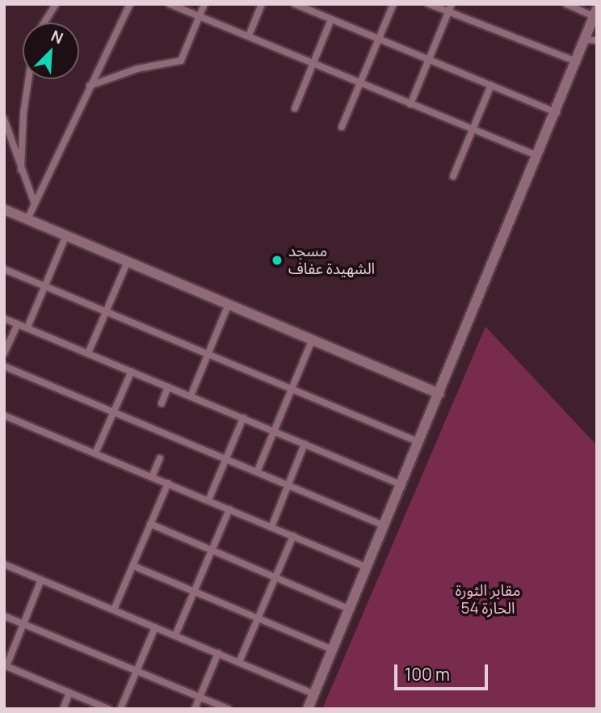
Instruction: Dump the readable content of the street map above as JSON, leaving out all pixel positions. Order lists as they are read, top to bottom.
{
  "parks": ["مقابر الثورة الحارة 54"],
  "places": ["مسجد الشهيدة عفاف"],
  "scale_bar": "100 m",
  "north": "top right"
}
